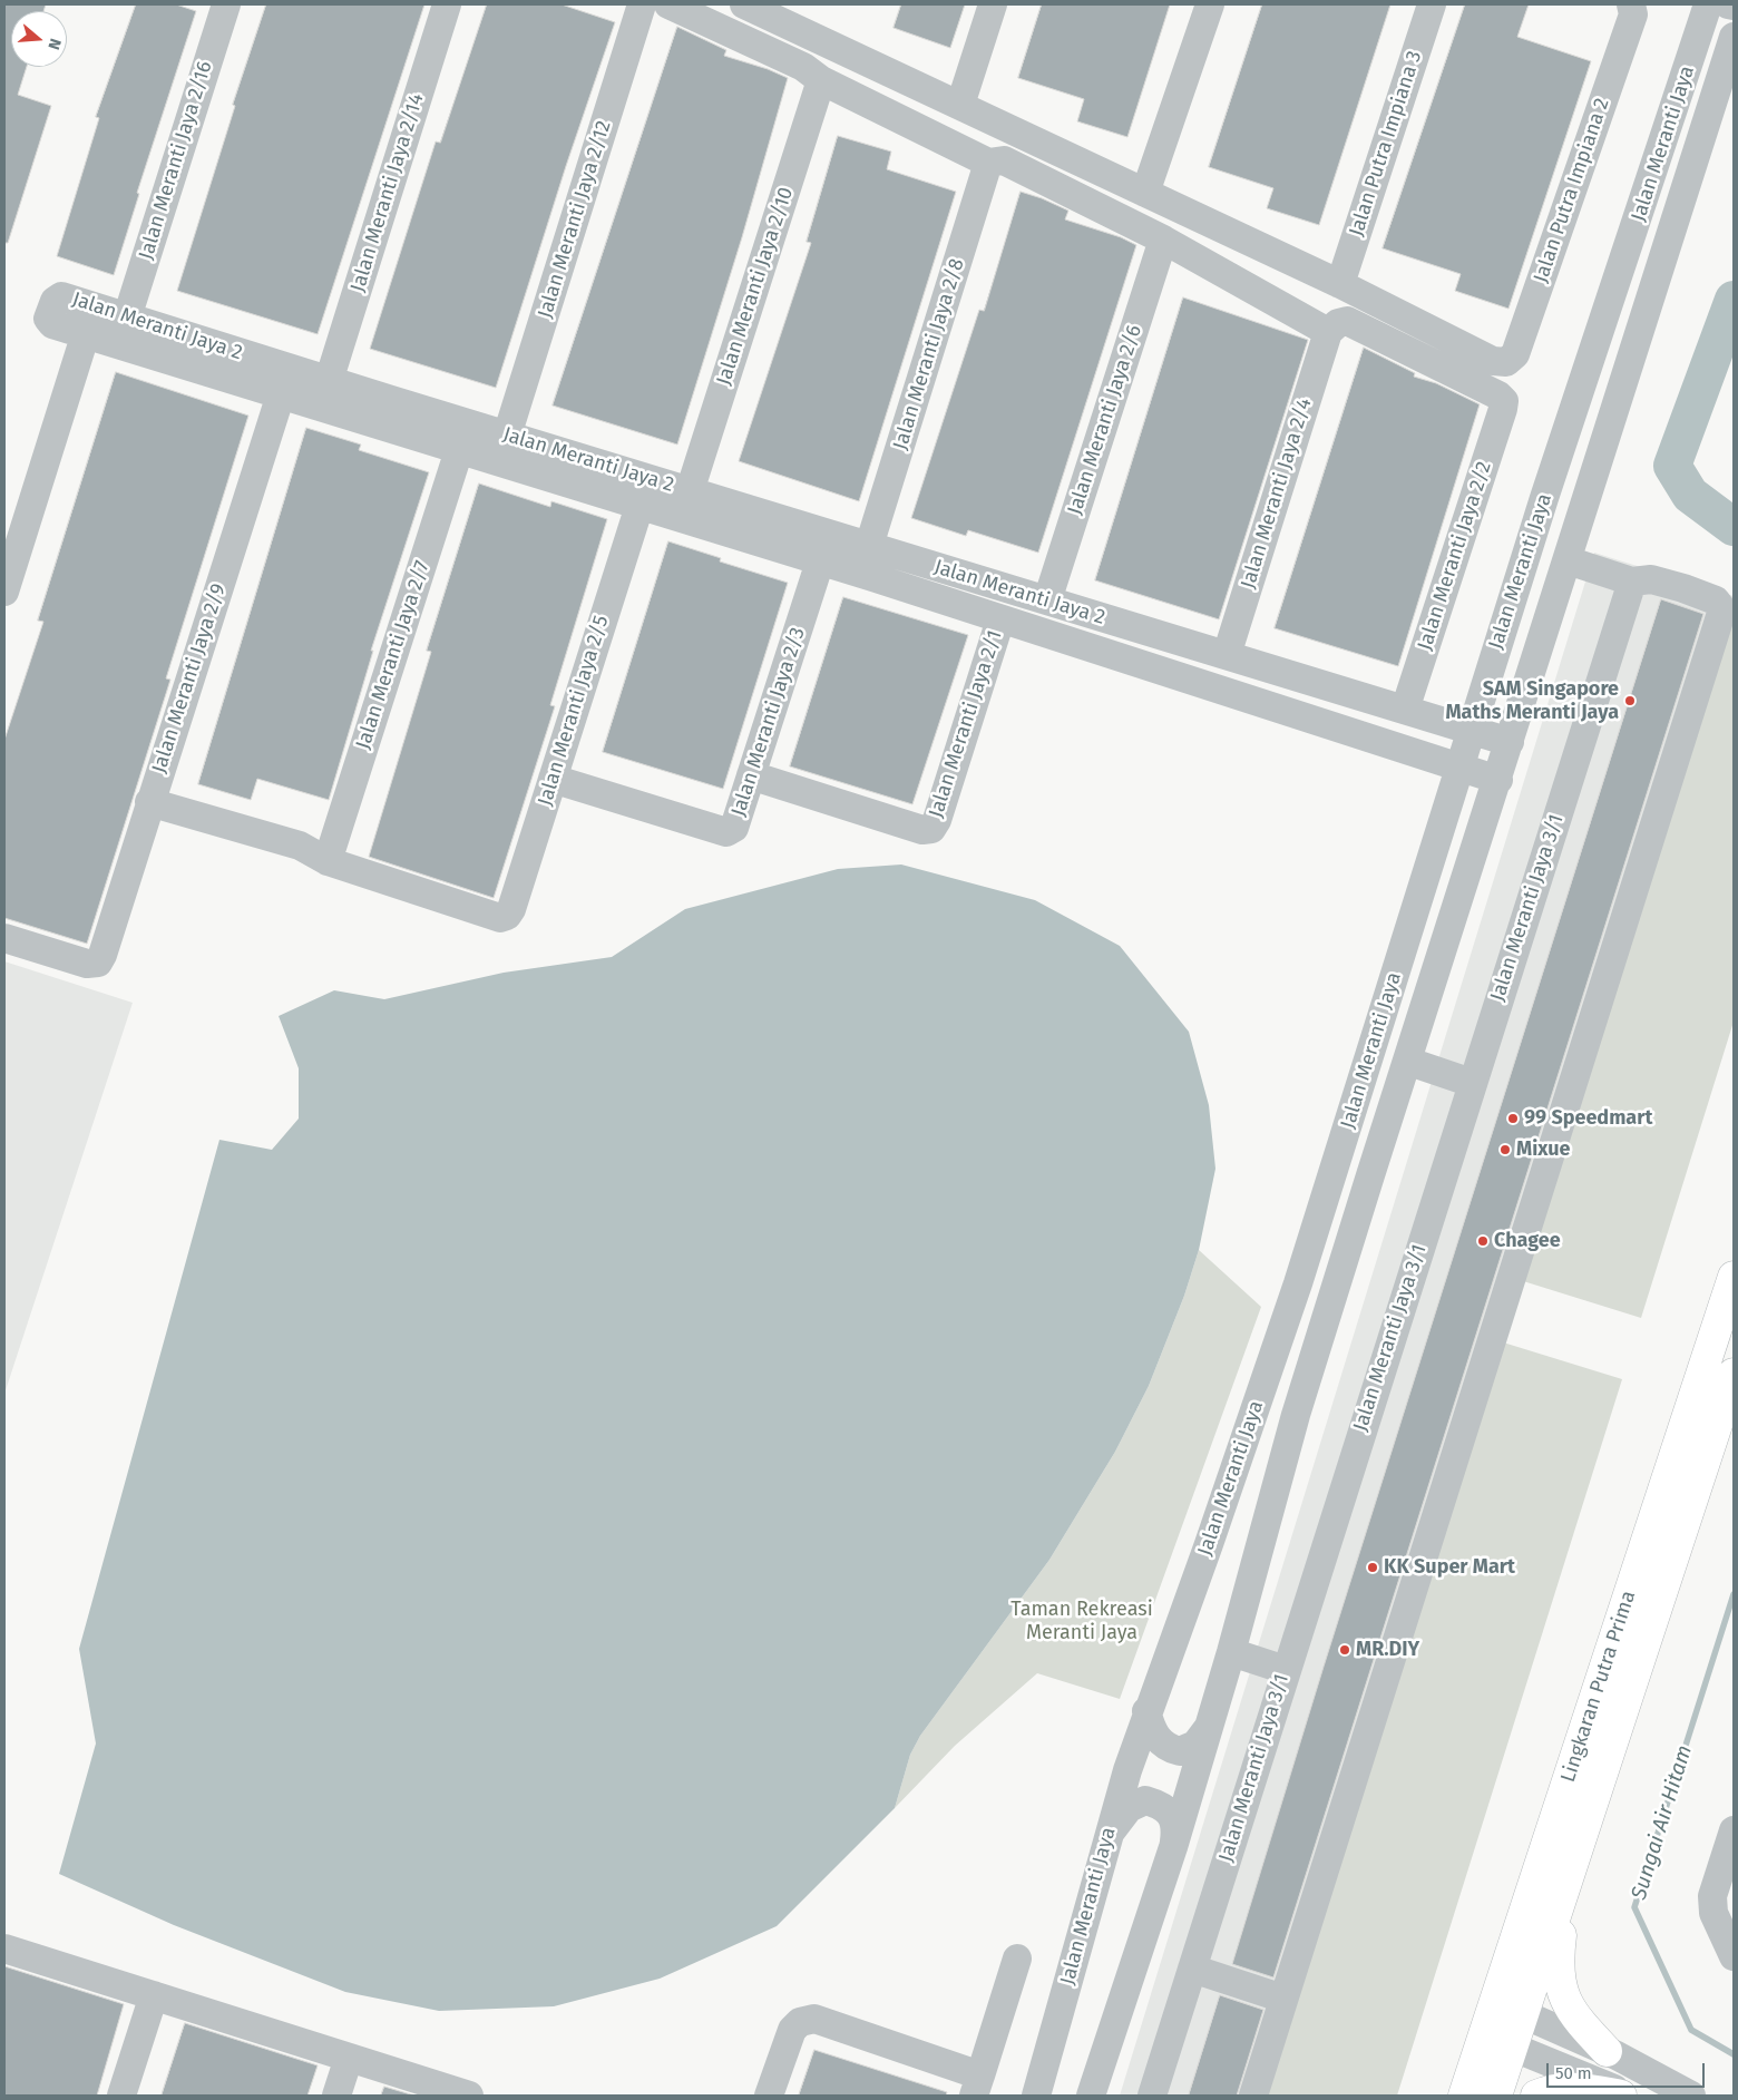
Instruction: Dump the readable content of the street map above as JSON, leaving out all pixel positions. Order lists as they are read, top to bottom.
{
  "streets": {
    "main road": ["Lingkaran Putra Prima"],
    "street": [
      "Jalan Putra Impiana 3",
      "Jalan Meranti Jaya",
      "Jalan Meranti Jaya 2/16",
      "Jalan Putra Impiana 2",
      "Jalan Meranti Jaya 2/14",
      "Jalan Meranti Jaya 2/12",
      "Jalan Meranti Jaya 2/10",
      "Jalan Meranti Jaya 2",
      "Jalan Meranti Jaya 2/8",
      "Jalan Meranti Jaya 2/6",
      "Jalan Meranti Jaya 2/4",
      "Jalan Meranti Jaya 2/2",
      "Jalan Meranti Jaya 2/7",
      "Jalan Meranti Jaya 2/9",
      "Jalan Meranti Jaya 2/5",
      "Jalan Meranti Jaya 2/3",
      "Jalan Meranti Jaya 2/1",
      "Jalan Meranti Jaya 3/1"
    ]
  },
  "crossings": [
    ["Jalan Putra Impiana 3", "Jalan Putra Impiana 2"],
    ["Jalan Meranti Jaya", "Jalan Meranti Jaya 2"],
    ["Jalan Meranti Jaya 2/16", "Jalan Meranti Jaya 2"],
    ["Jalan Meranti Jaya 2/14", "Jalan Meranti Jaya 2"],
    ["Jalan Meranti Jaya 2/12", "Jalan Meranti Jaya 2"],
    ["Jalan Meranti Jaya 2/10", "Jalan Meranti Jaya 2"],
    ["Jalan Meranti Jaya 2", "Jalan Meranti Jaya 2/8"],
    ["Jalan Meranti Jaya 2", "Jalan Meranti Jaya 2/6"],
    ["Jalan Meranti Jaya 2", "Jalan Meranti Jaya 2/4"],
    ["Jalan Meranti Jaya 2", "Jalan Meranti Jaya 2/2"],
    ["Jalan Meranti Jaya 2", "Jalan Meranti Jaya 2/7"],
    ["Jalan Meranti Jaya 2", "Jalan Meranti Jaya 2/9"],
    ["Jalan Meranti Jaya 2", "Jalan Meranti Jaya 2/5"],
    ["Jalan Meranti Jaya 2", "Jalan Meranti Jaya 2/3"],
    ["Jalan Meranti Jaya 2", "Jalan Meranti Jaya 2/1"],
    ["Jalan Meranti Jaya 2/4", "Jalan Meranti Jaya 2/2"],
    ["Jalan Meranti Jaya 2/7", "Jalan Meranti Jaya 2/5"],
    ["Jalan Meranti Jaya 2/5", "Jalan Meranti Jaya 2/3"],
    ["Jalan Meranti Jaya 2/3", "Jalan Meranti Jaya 2/1"]
  ],
  "water": ["Sungai Air Hitam"],
  "parks": ["Taman Rekreasi Meranti Jaya"],
  "places": [
    "SAM Singapore Maths Meranti Jaya",
    "99 Speedmart",
    "Mixue",
    "Chagee",
    "KK Super Mart",
    "MR.DIY"
  ],
  "scale_bar": "50 m",
  "north": "right"
}
